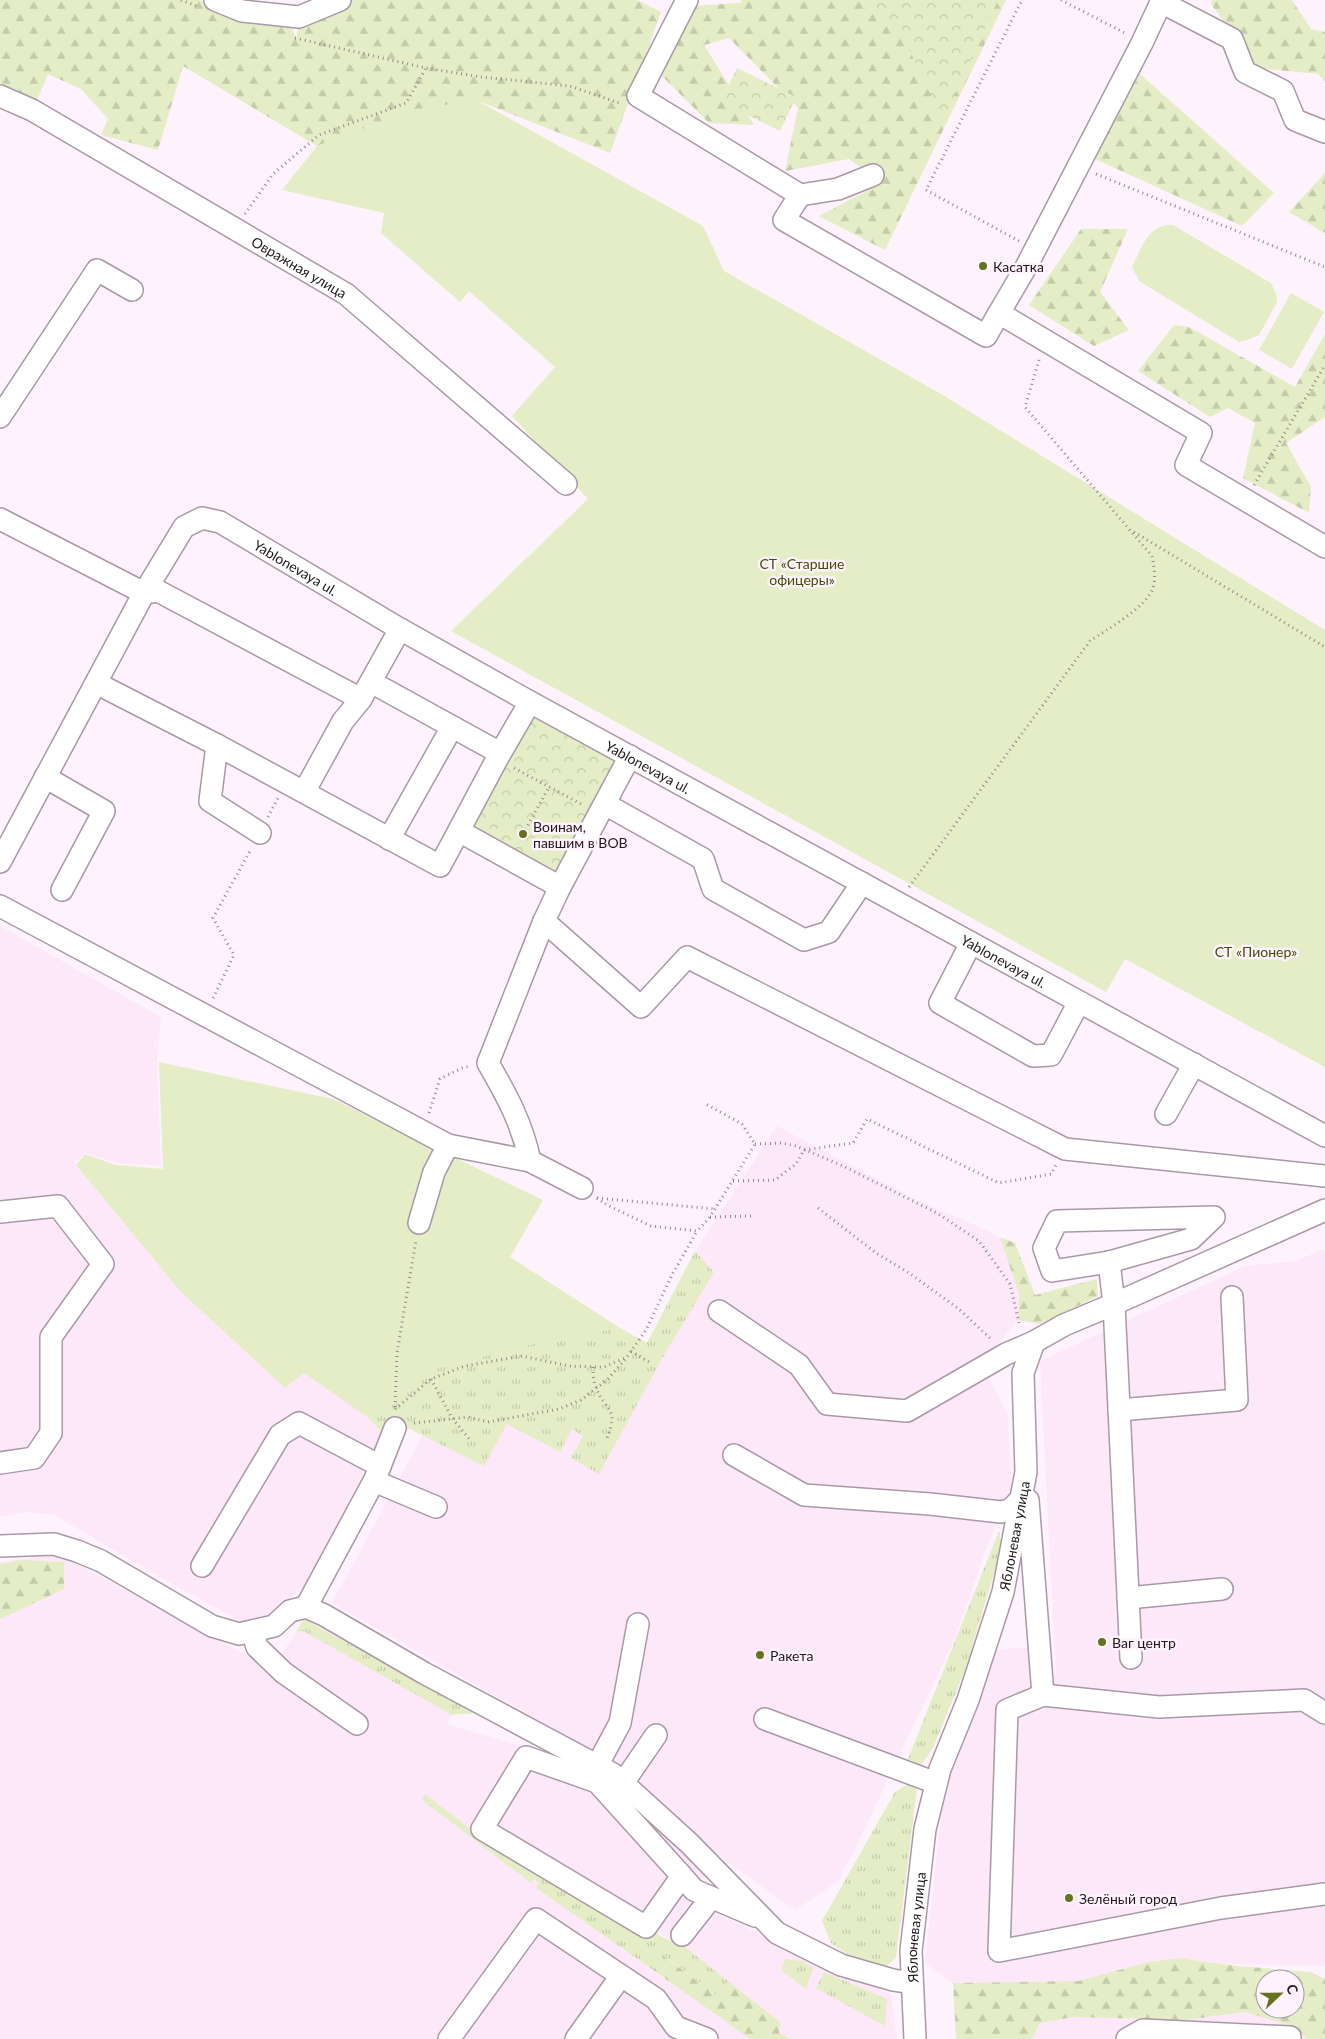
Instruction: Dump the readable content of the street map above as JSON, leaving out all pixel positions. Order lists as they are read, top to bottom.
{
  "streets": {
    "street": ["Овражная улица", "Yablonevaya ul.", "Яблоневая улица"]
  },
  "parks": ["СТ «Старшие офицеры»", "СТ «Пионер»"],
  "places": [
    "Касатка",
    "Воинам, павшим в ВОВ",
    "Ваг центр",
    "Ракета",
    "Зелёный город"
  ],
  "north": "right"
}
